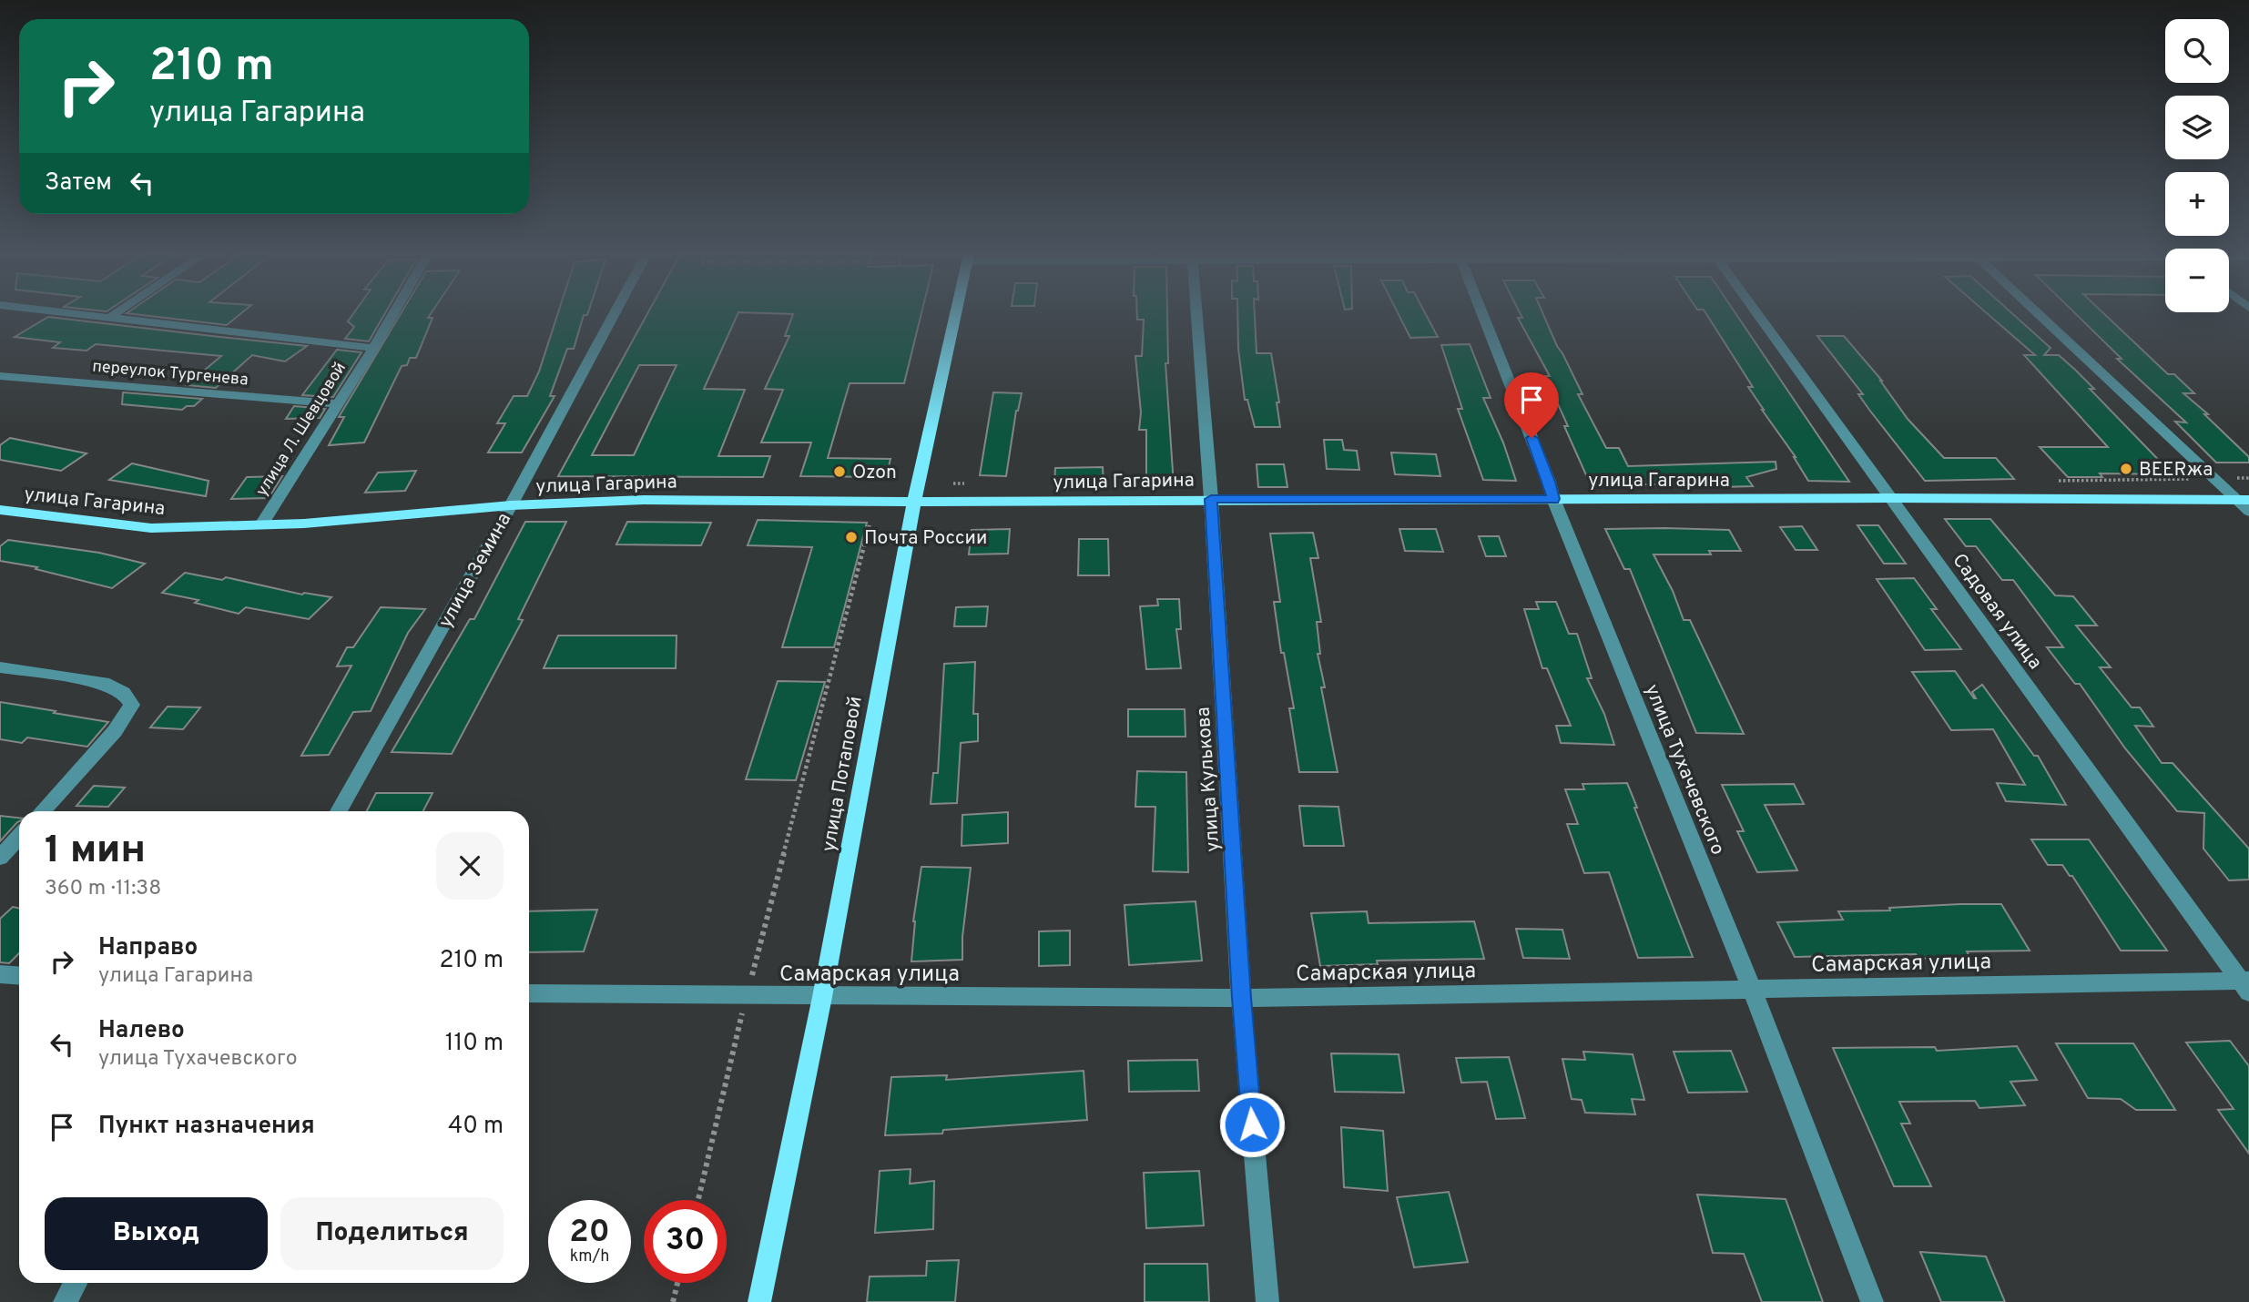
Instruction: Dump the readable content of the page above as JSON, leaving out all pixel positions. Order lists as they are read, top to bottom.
{
  "streets": {
    "main road": ["улица Гагарина", "улица Потаповой"],
    "street": [
      "переулок Тургенева",
      "улица Л. Шевцовой",
      "улица Земина",
      "Садовая улица",
      "улица Тухачевского",
      "улица Кулькова",
      "Самарская улица"
    ]
  },
  "crossings": [
    ["переулок Тургенева", "улица Л. Шевцовой"],
    ["улица Л. Шевцовой", "улица Гагарина"],
    ["улица Гагарина", "улица Земина"],
    ["улица Гагарина", "Садовая улица"],
    ["улица Гагарина", "улица Тухачевского"],
    ["улица Гагарина", "улица Потаповой"],
    ["улица Гагарина", "улица Кулькова"],
    ["Садовая улица", "Самарская улица"],
    ["улица Тухачевского", "Самарская улица"],
    ["улица Потаповой", "Самарская улица"],
    ["улица Кулькова", "Самарская улица"]
  ],
  "places": ["BEERжа", "Ozon", "Почта России"],
  "page": {
    "map_buttons": ["+", "−"],
    "turn": ["210 m", "улица Гагарина"],
    "then": "Затем",
    "heading": ["1 мин", "360 m · 11:38"],
    "list": [
      {
        "name": "Направо",
        "note": "улица Гагарина",
        "value": "210 m"
      },
      {
        "name": "Налево",
        "note": "улица Тухачевского",
        "value": "110 m"
      },
      {
        "name": "Пункт назначения",
        "value": "40 m"
      }
    ],
    "buttons": ["Выход", "Поделиться"],
    "speed": "20 km/h",
    "limit": "30"
  }
}
